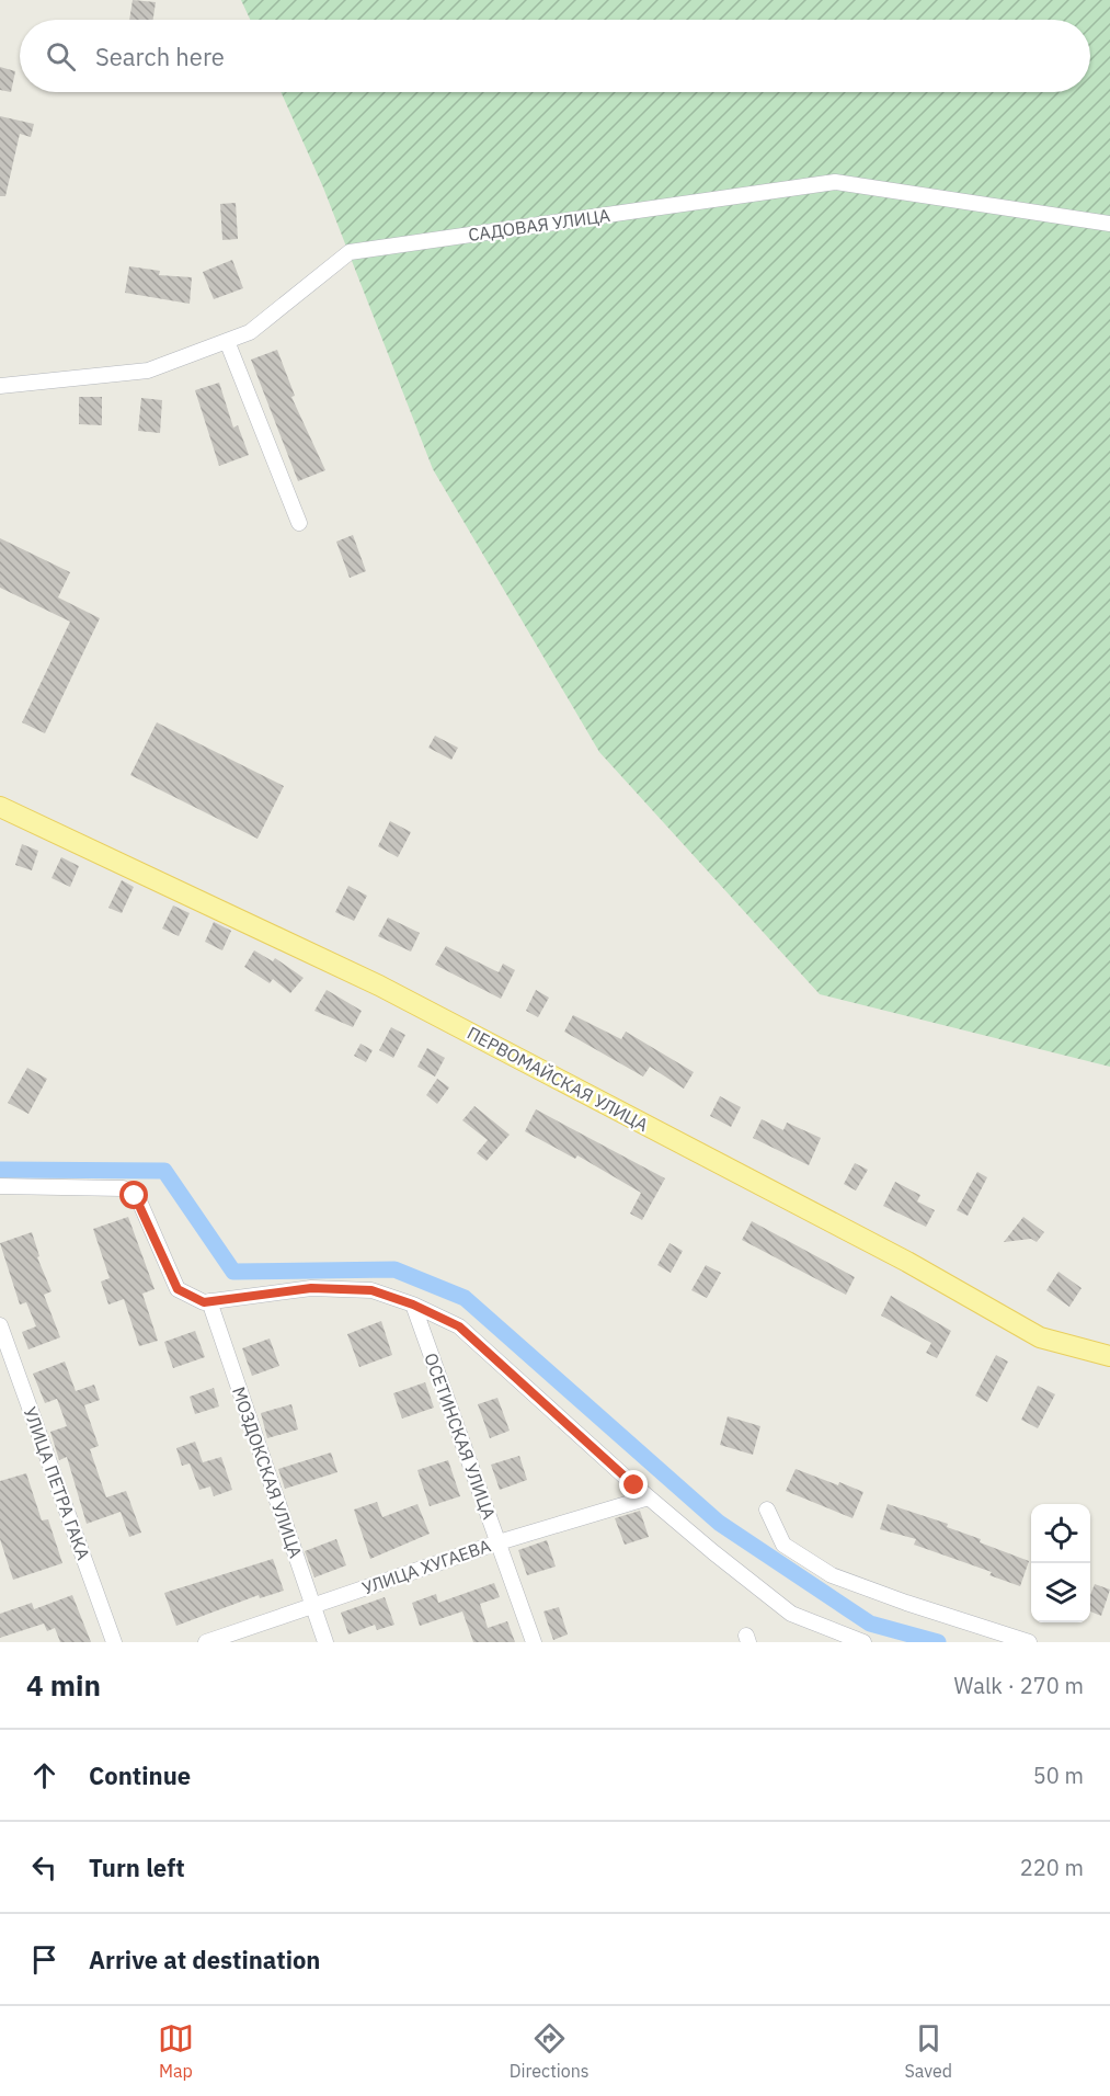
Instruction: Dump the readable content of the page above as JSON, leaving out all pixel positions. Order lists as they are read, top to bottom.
{
  "streets": {
    "main road": ["ПЕРВОМАЙСКАЯ УЛИЦА"],
    "street": [
      "САДОВАЯ УЛИЦА",
      "ОСЕТИНСКАЯ УЛИЦА",
      "МОЗДОКСКАЯ УЛИЦА",
      "УЛИЦА ПЕТРА ГАКА",
      "УЛИЦА ХУГАЕВА"
    ]
  },
  "crossings": [
    ["ОСЕТИНСКАЯ УЛИЦА", "УЛИЦА ХУГАЕВА"],
    ["МОЗДОКСКАЯ УЛИЦА", "УЛИЦА ХУГАЕВА"]
  ],
  "page": {
    "search": "Search here",
    "heading": ["4 min", "Walk · 270 m"],
    "list": [
      ["Continue", "50 m"],
      ["Turn left", "220 m"],
      "Arrive at destination"
    ],
    "nav": ["Map", "Directions", "Saved"]
  }
}
